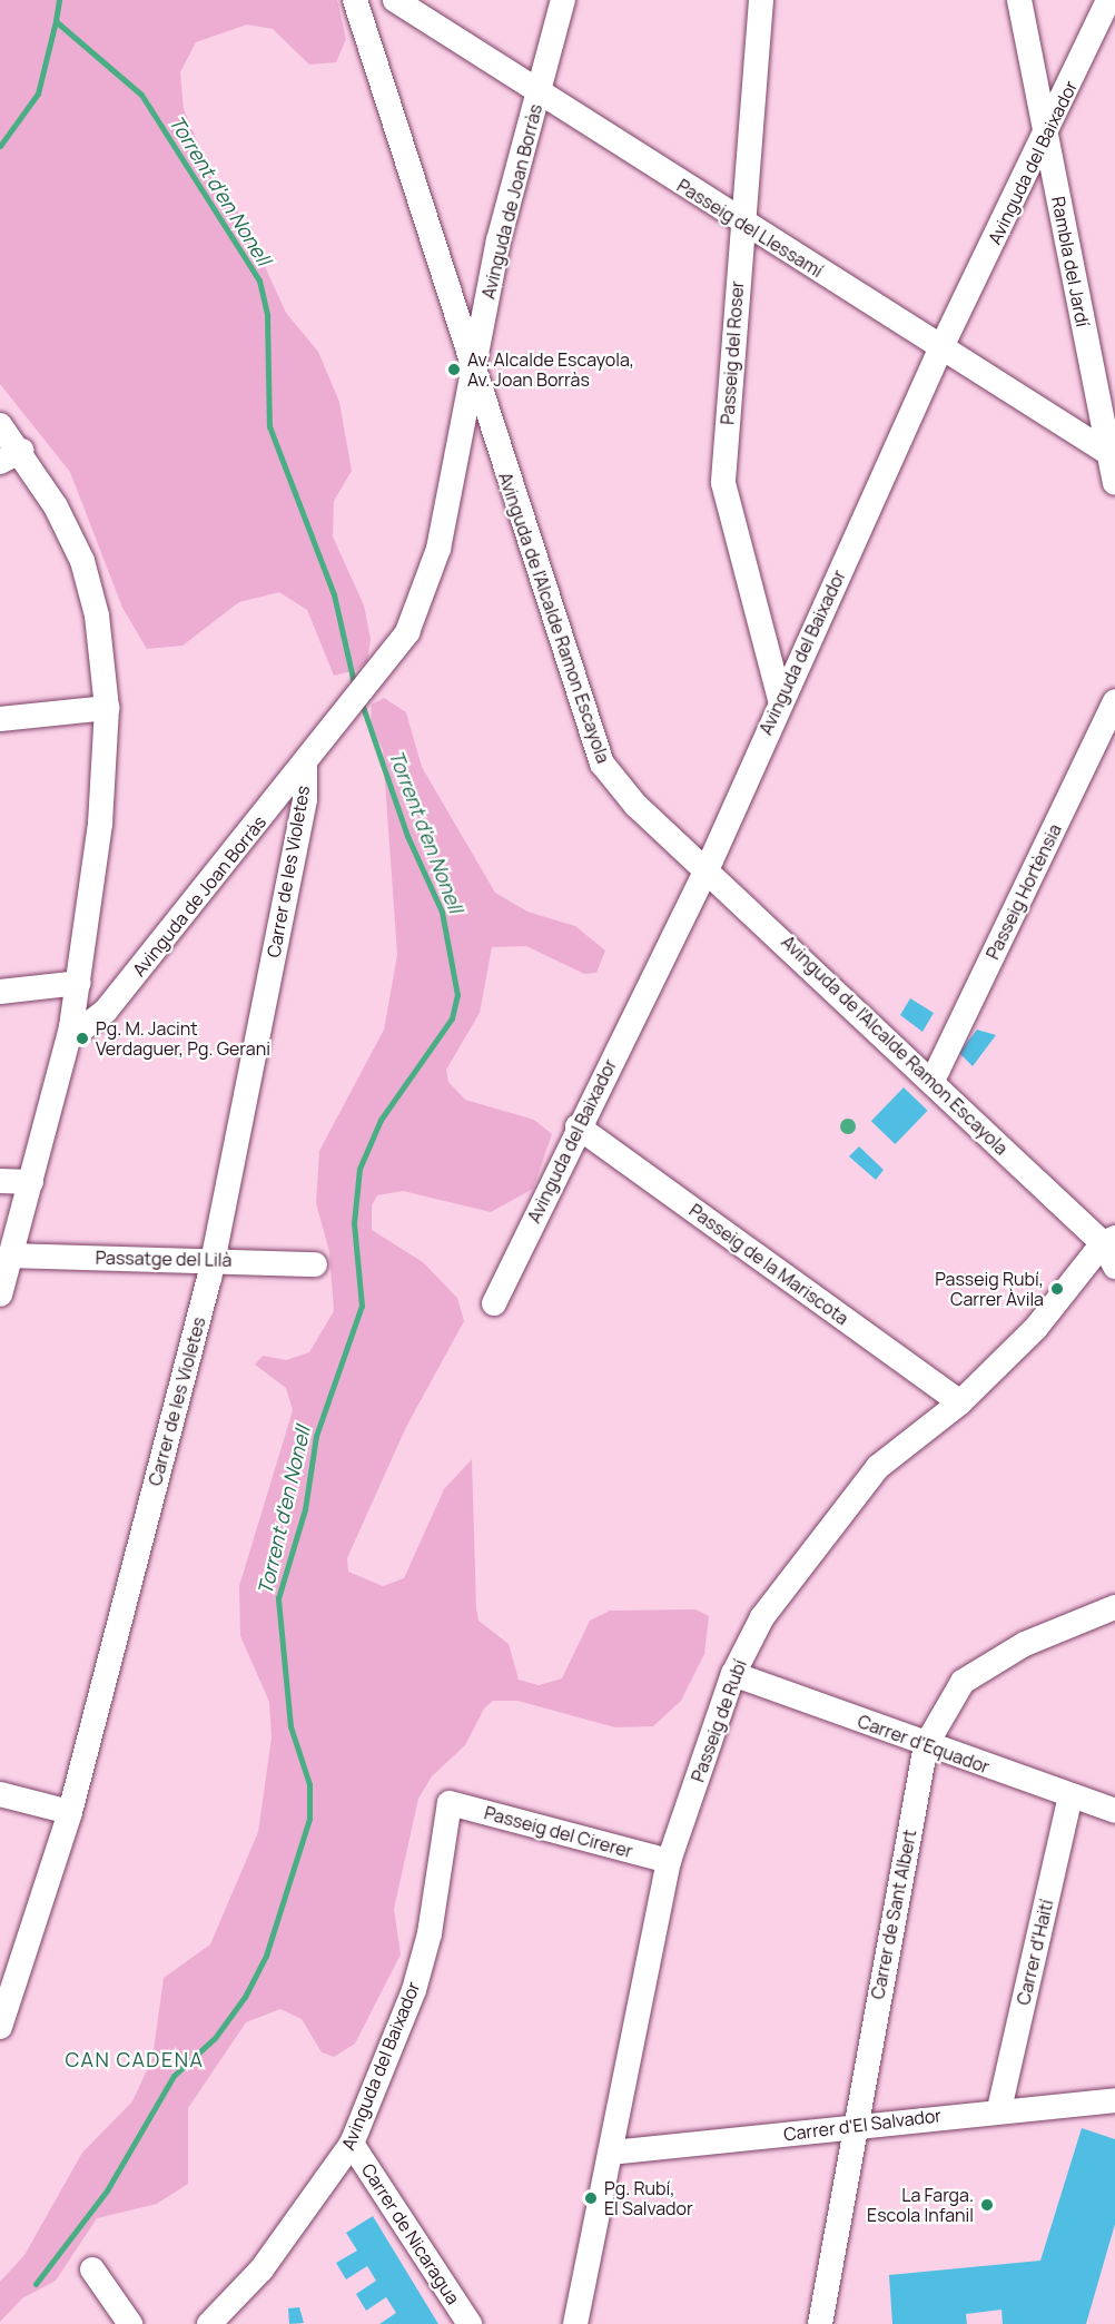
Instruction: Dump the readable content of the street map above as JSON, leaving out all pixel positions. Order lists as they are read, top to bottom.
{
  "streets": {
    "street": [
      "Avinguda del Baixador",
      "Avinguda de Joan Borràs",
      "Passeig del Llessamí",
      "Rambla del Jardí",
      "Passeig del Roser",
      "Avinguda de l'Alcalde Ramon Escayola",
      "Carrer de les Violetes",
      "Passeig Hortènsia",
      "Passatge del Lilà",
      "Passeig de la Mariscota",
      "Passeig de Rubí",
      "Carrer d'Equador",
      "Passeig del Cirerer",
      "Carrer de Sant Albert",
      "Carrer d'Haití",
      "Carrer d'El Salvador",
      "Carrer de Nicaragua"
    ]
  },
  "crossings": [
    ["Avinguda del Baixador", "Passeig del Llessamí"],
    ["Avinguda del Baixador", "Rambla del Jardí"],
    ["Avinguda del Baixador", "Passeig del Roser"],
    ["Avinguda del Baixador", "Avinguda de l'Alcalde Ramon Escayola"],
    ["Avinguda del Baixador", "Passeig de la Mariscota"],
    ["Avinguda del Baixador", "Passeig del Cirerer"],
    ["Avinguda del Baixador", "Carrer de Nicaragua"],
    ["Avinguda de Joan Borràs", "Passeig del Llessamí"],
    ["Avinguda de Joan Borràs", "Avinguda de l'Alcalde Ramon Escayola"],
    ["Avinguda de Joan Borràs", "Carrer de les Violetes"],
    ["Passeig del Llessamí", "Rambla del Jardí"],
    ["Passeig del Llessamí", "Passeig del Roser"],
    ["Avinguda de l'Alcalde Ramon Escayola", "Passeig Hortènsia"],
    ["Avinguda de l'Alcalde Ramon Escayola", "Passeig de Rubí"],
    ["Carrer de les Violetes", "Passatge del Lilà"],
    ["Passeig de la Mariscota", "Passeig de Rubí"],
    ["Passeig de Rubí", "Carrer d'Equador"],
    ["Passeig de Rubí", "Passeig del Cirerer"],
    ["Passeig de Rubí", "Carrer d'El Salvador"],
    ["Carrer d'Equador", "Carrer de Sant Albert"],
    ["Carrer d'Equador", "Carrer d'Haití"],
    ["Carrer de Sant Albert", "Carrer d'El Salvador"],
    ["Carrer d'Haití", "Carrer d'El Salvador"]
  ],
  "districts": ["CAN CADENA"],
  "water": ["Torrent d'en Nonell"],
  "places": [
    "Av. Alcalde Escayola, Av. Joan Borràs",
    "Pg. M. Jacint Verdaguer, Pg. Gerani",
    "Passeig Rubí, Carrer Àvila",
    "Pg. Rubí, El Salvador",
    "La Farga. Escola Infanil"
  ]
}
